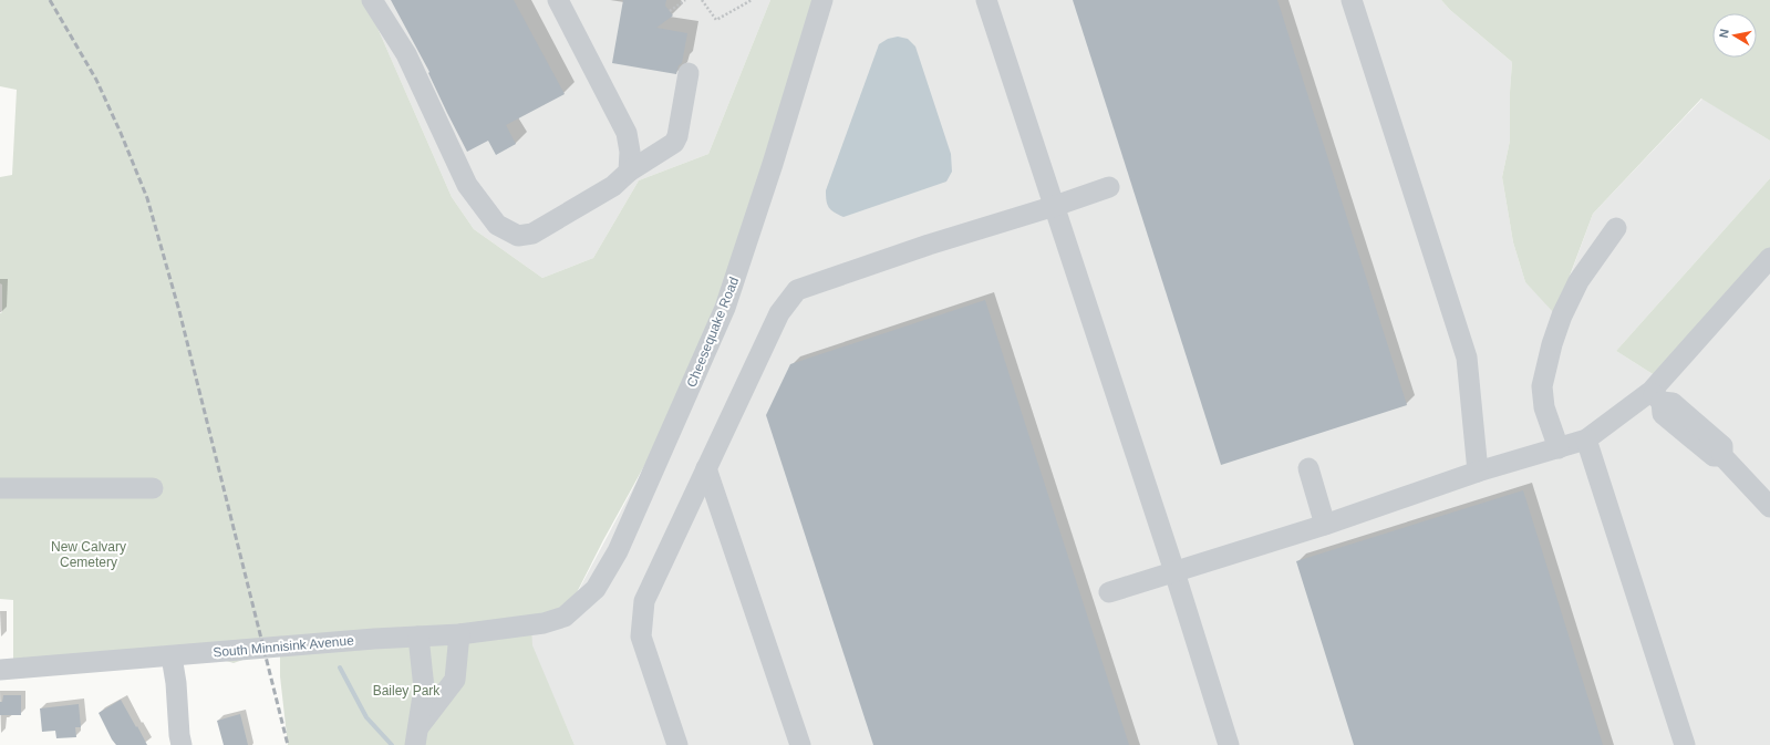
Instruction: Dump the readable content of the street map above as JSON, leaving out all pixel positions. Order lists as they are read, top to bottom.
{
  "streets": {
    "street": ["Cheesequake Road", "South Minnisink Avenue"]
  },
  "crossings": [
    ["Cheesequake Road", "South Minnisink Avenue"]
  ],
  "parks": ["New Calvary Cemetery", "Bailey Park"],
  "north": "left"
}
